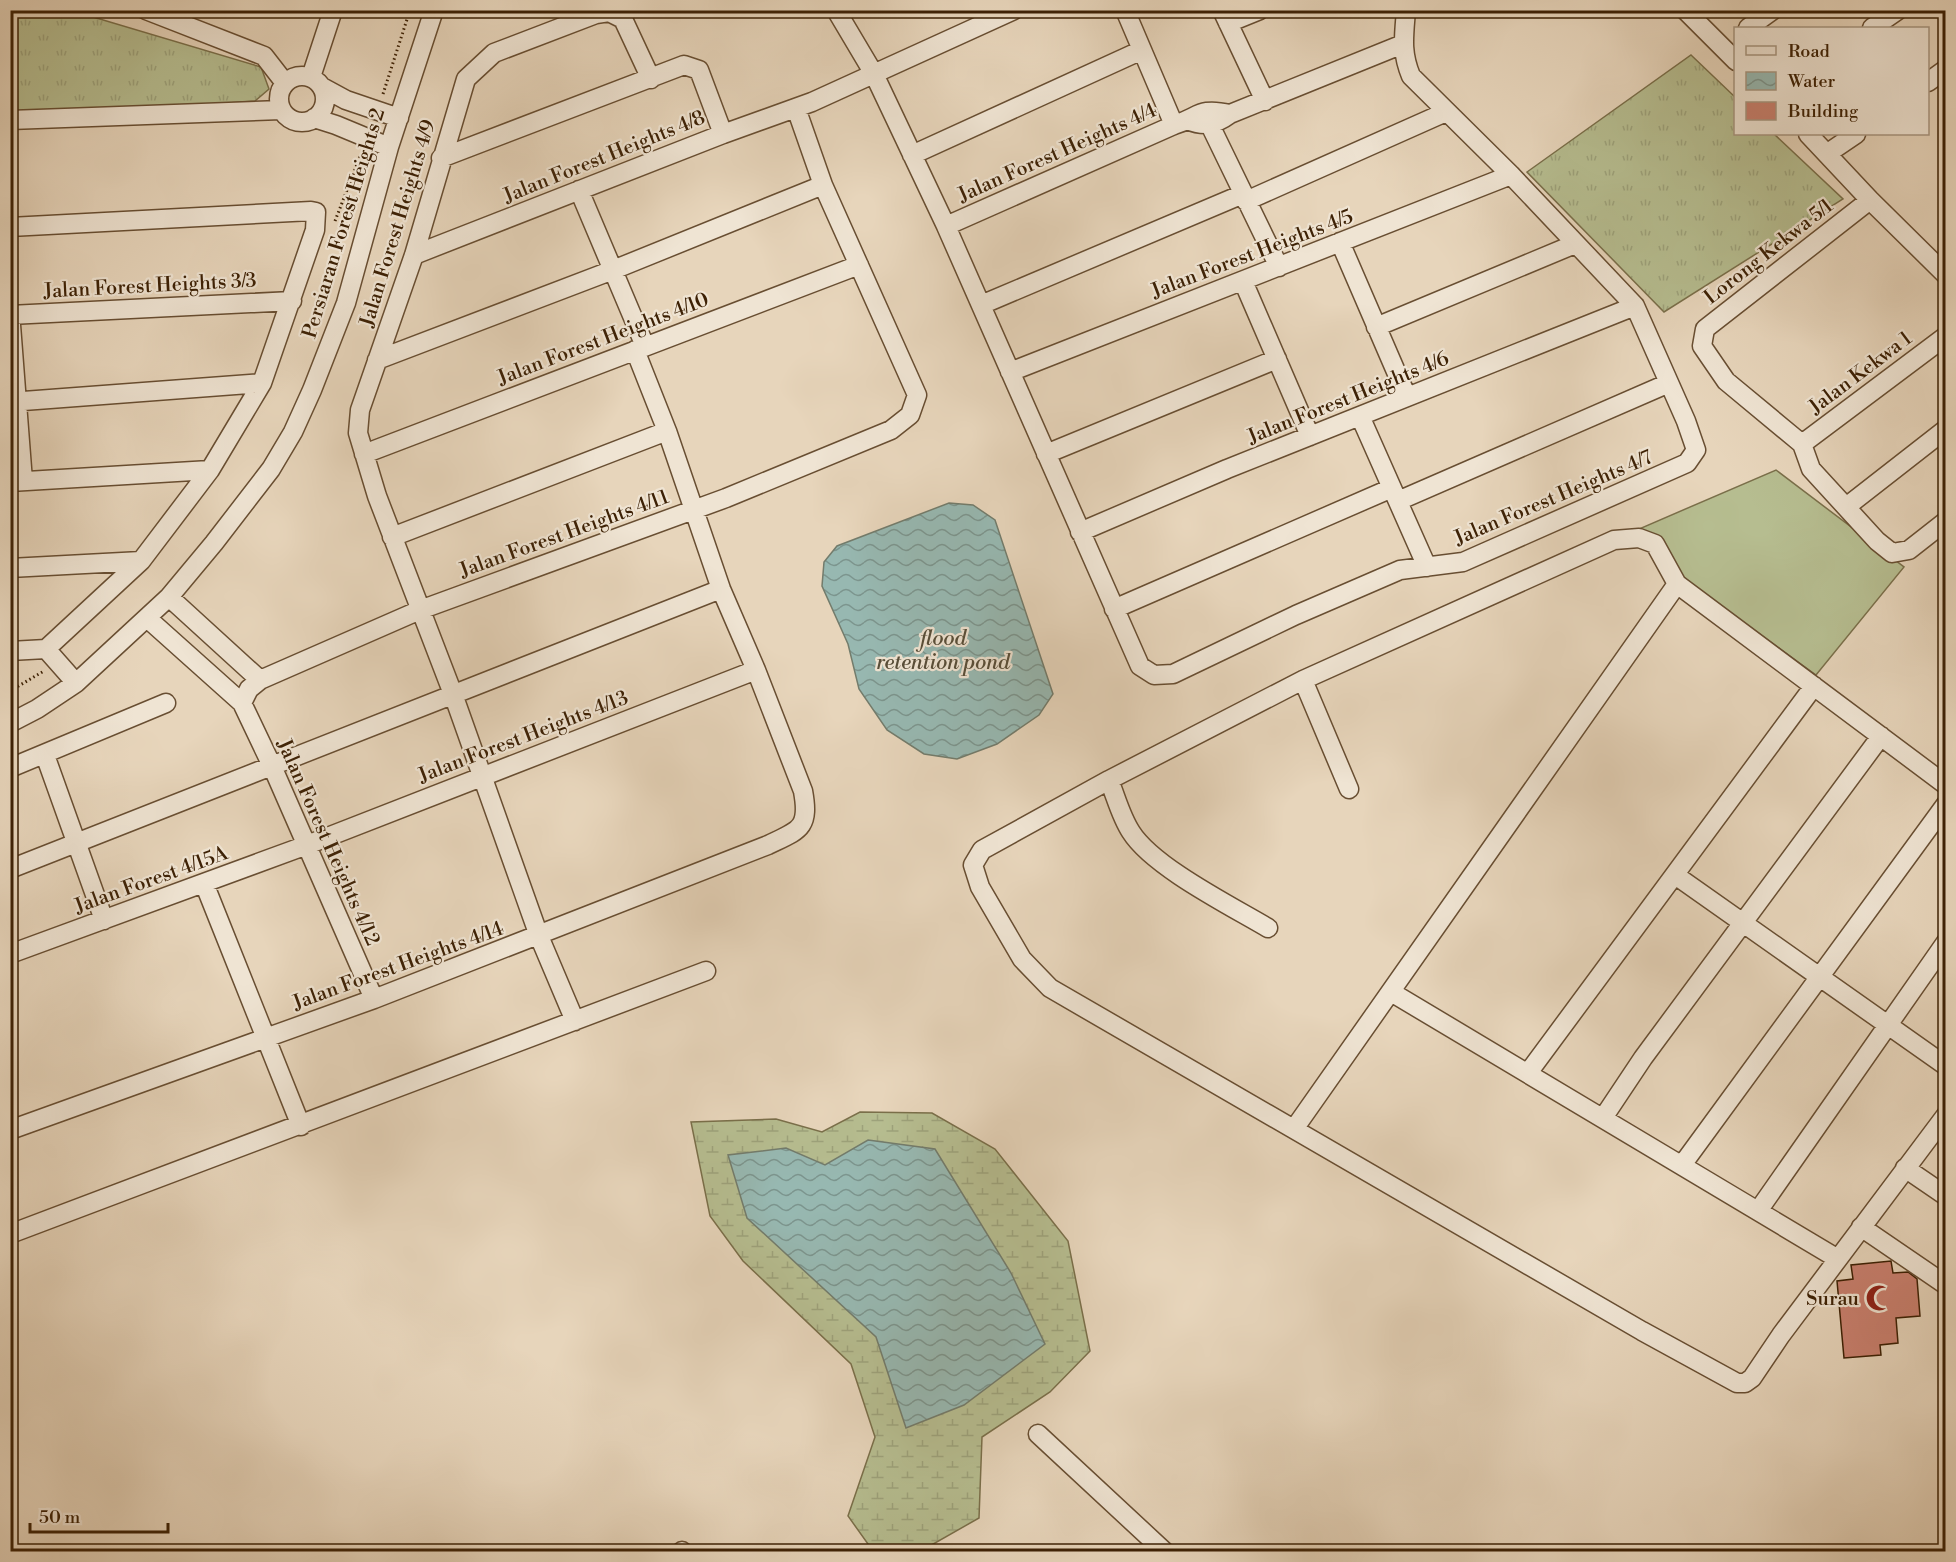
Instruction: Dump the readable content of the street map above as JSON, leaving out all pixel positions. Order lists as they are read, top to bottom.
{
  "streets": {
    "street": [
      "Jalan Forest Heights 4/4",
      "Jalan Forest Heights 4/8",
      "Persiaran Forest Heights 2",
      "Jalan Forest Heights 4/9",
      "Lorong Kekwa 5/1",
      "Jalan Forest Heights 4/5",
      "Jalan Forest Heights 3/3",
      "Jalan Forest Heights 4/10",
      "Jalan Kekwa 1",
      "Jalan Forest Heights 4/6",
      "Jalan Forest Heights 4/7",
      "Jalan Forest Heights 4/11",
      "Jalan Forest Heights 4/13",
      "Jalan Forest Heights 4/12",
      "Jalan Forest 4/15A",
      "Jalan Forest Heights 4/14"
    ]
  },
  "crossings": [
    ["Jalan Forest Heights 4/8", "Jalan Forest Heights 4/9"],
    ["Jalan Forest Heights 4/9", "Jalan Forest Heights 4/10"],
    ["Jalan Forest Heights 4/9", "Jalan Forest Heights 4/11"],
    ["Jalan Forest Heights 4/9", "Jalan Forest Heights 4/13"],
    ["Jalan Forest Heights 4/9", "Jalan Forest Heights 4/14"],
    ["Lorong Kekwa 5/1", "Jalan Kekwa 1"],
    ["Jalan Forest Heights 4/10", "Jalan Forest Heights 4/11"],
    ["Jalan Forest Heights 4/11", "Jalan Forest Heights 4/12"],
    ["Jalan Forest Heights 4/13", "Jalan Forest Heights 4/12"],
    ["Jalan Forest Heights 4/13", "Jalan Forest 4/15A"],
    ["Jalan Forest Heights 4/13", "Jalan Forest Heights 4/14"],
    ["Jalan Forest Heights 4/12", "Jalan Forest 4/15A"],
    ["Jalan Forest Heights 4/12", "Jalan Forest Heights 4/14"]
  ],
  "water": ["flood retention pond"],
  "places": {
    "mosque": ["Surau"]
  },
  "legend": ["Road", "Water", "Building"],
  "scale_bar": "50 m"
}
